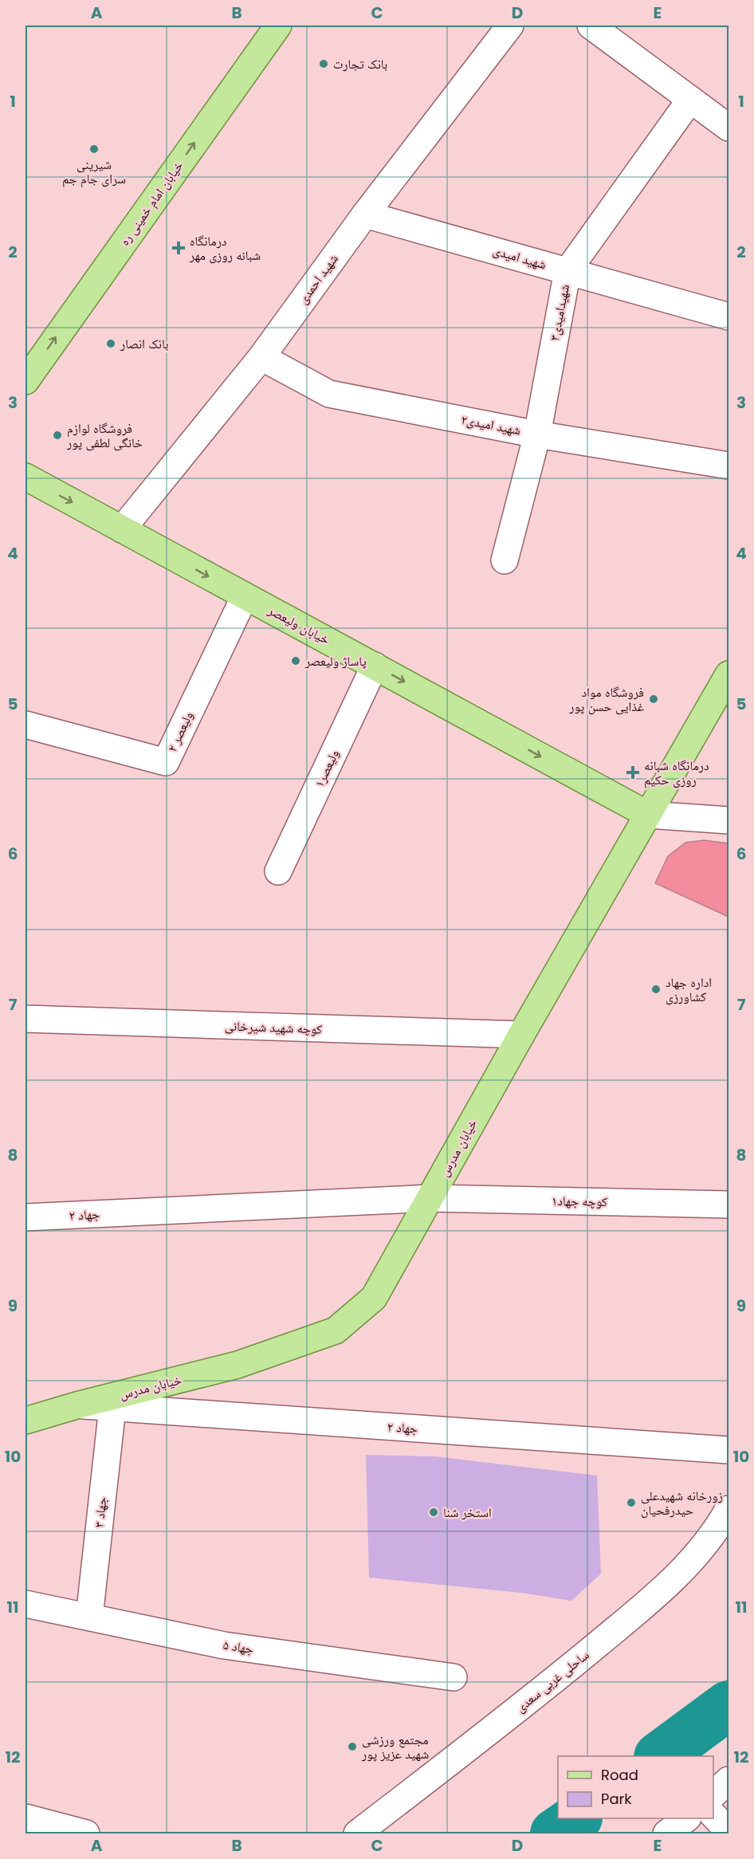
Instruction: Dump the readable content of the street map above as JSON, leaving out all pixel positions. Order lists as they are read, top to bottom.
{
  "streets": {
    "main road": ["خیابان امام خمینی ره", "خیابان ولیعصر", "خیابان مدرس"],
    "street": [
      "شهید امیدی",
      "شهید احمدی",
      "شهیدامیدی۳",
      "شهید امیدی۲",
      "ولیعصر ۲",
      "ولیعصر۱",
      "کوچه شهید شیرخانی",
      "کوچه جهاد۱",
      "جهاد ۲",
      "جهاد ۳",
      "جهاد ۵",
      "ساحلی غربی سعدی"
    ]
  },
  "crossings": [
    ["شهید امیدی", "شهید احمدی"],
    ["شهید امیدی", "شهیدامیدی۳"],
    ["شهید احمدی", "شهید امیدی۲"],
    ["شهید احمدی", "خیابان ولیعصر"],
    ["شهیدامیدی۳", "شهید امیدی۲"],
    ["خیابان ولیعصر", "ولیعصر ۲"],
    ["خیابان ولیعصر", "ولیعصر۱"],
    ["خیابان ولیعصر", "خیابان مدرس"],
    ["کوچه شهید شیرخانی", "خیابان مدرس"],
    ["خیابان مدرس", "کوچه جهاد۱"],
    ["خیابان مدرس", "جهاد ۲"],
    ["کوچه جهاد۱", "جهاد ۲"],
    ["جهاد ۲", "جهاد ۳"],
    ["جهاد ۳", "جهاد ۵"]
  ],
  "one_way": ["خیابان امام خمینی ره", "خیابان ولیعصر"],
  "places": {
    "other": [
      "بانک تجارت",
      "شیرینی سرای جام جم",
      "بانک انصار",
      "فروشگاه لوازم خانگی لطفی پور",
      "پاساژ ولیعصر",
      "فروشگاه مواد غذایی حسن پور",
      "اداره جهاد کشاورزی",
      "زورخانه شهیدعلی حیدرفحیان",
      "استخر شنا",
      "مجتمع ورزشی شهید عزیز پور"
    ],
    "health": ["درمانگاه شبانه روزی مهر", "درمانگاه شبانه روزی حکیم"]
  },
  "legend": ["Road", "Park"],
  "grid": {
    "columns": [
      "A",
      "B",
      "C",
      "D",
      "E"
    ],
    "rows": [
      "1",
      "2",
      "3",
      "4",
      "5",
      "6",
      "7",
      "8",
      "9",
      "10",
      "11",
      "12"
    ]
  }
}
